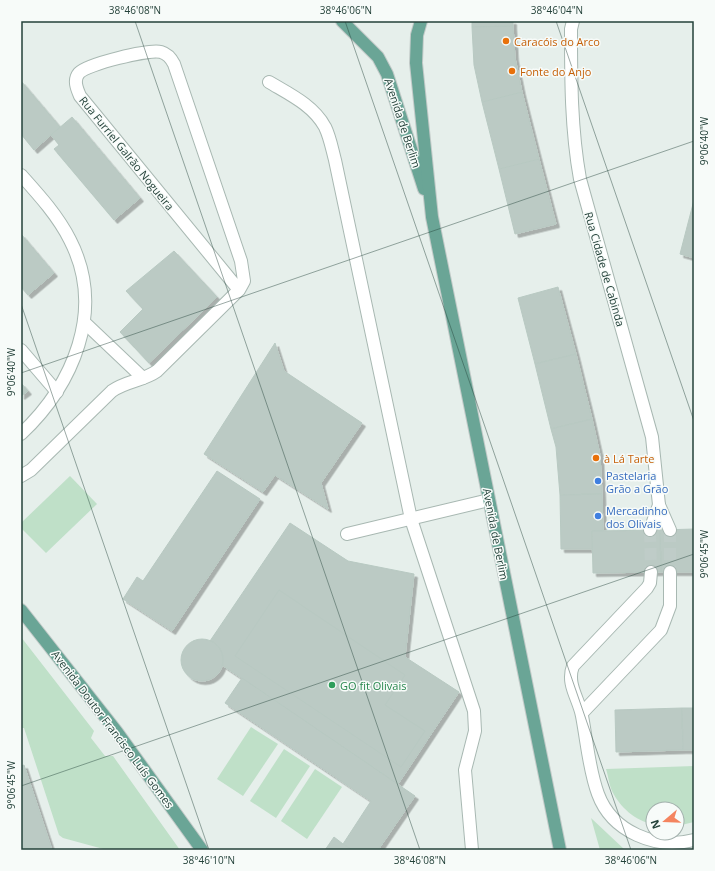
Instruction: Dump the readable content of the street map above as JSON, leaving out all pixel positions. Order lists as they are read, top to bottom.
{
  "streets": {
    "main road": ["Avenida de Berlim", "Avenida Doutor Francisco Luís Gomes"],
    "street": ["Rua Furriel Galrão Nogueira", "Rua Cidade de Cabinda"]
  },
  "places": [
    "Caracóis do Arco",
    "Fonte do Anjo",
    "à Lá Tarte",
    "Pastelaria Grão a Grão",
    "Mercadinho dos Olivais",
    "GO fit Olivais"
  ],
  "north": "left",
  "coordinates": [
    "38°46'08\"N",
    "38°46'06\"N",
    "38°46'04\"N",
    "9°06'40\"W",
    "9°06'45\"W",
    "38°46'10\"N"
  ]
}
